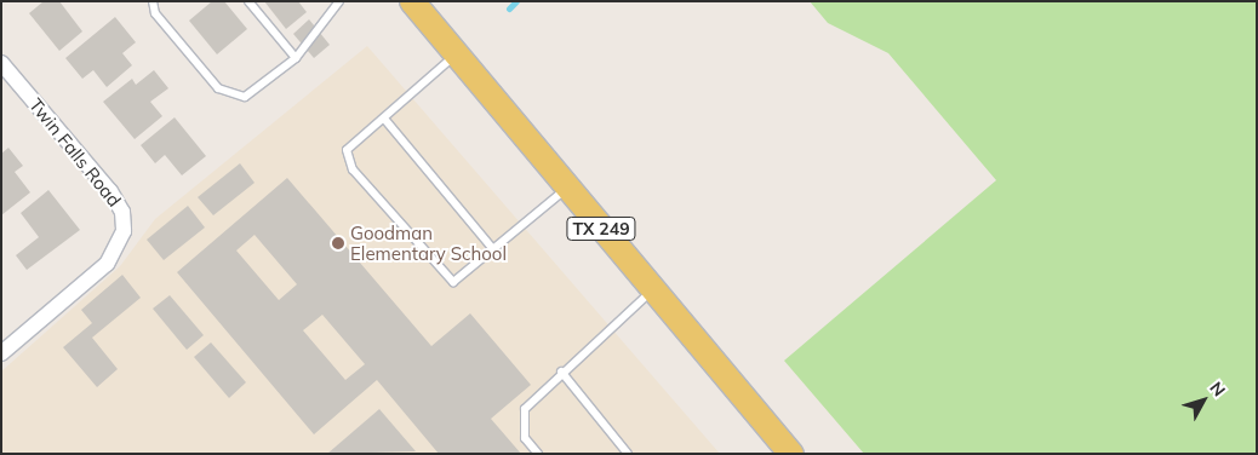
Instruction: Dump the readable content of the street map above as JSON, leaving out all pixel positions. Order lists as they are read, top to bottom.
{
  "streets": {
    "main road": ["TX 249"],
    "street": ["Twin Falls Road"]
  },
  "places": ["Goodman Elementary School"],
  "north": "top right"
}
